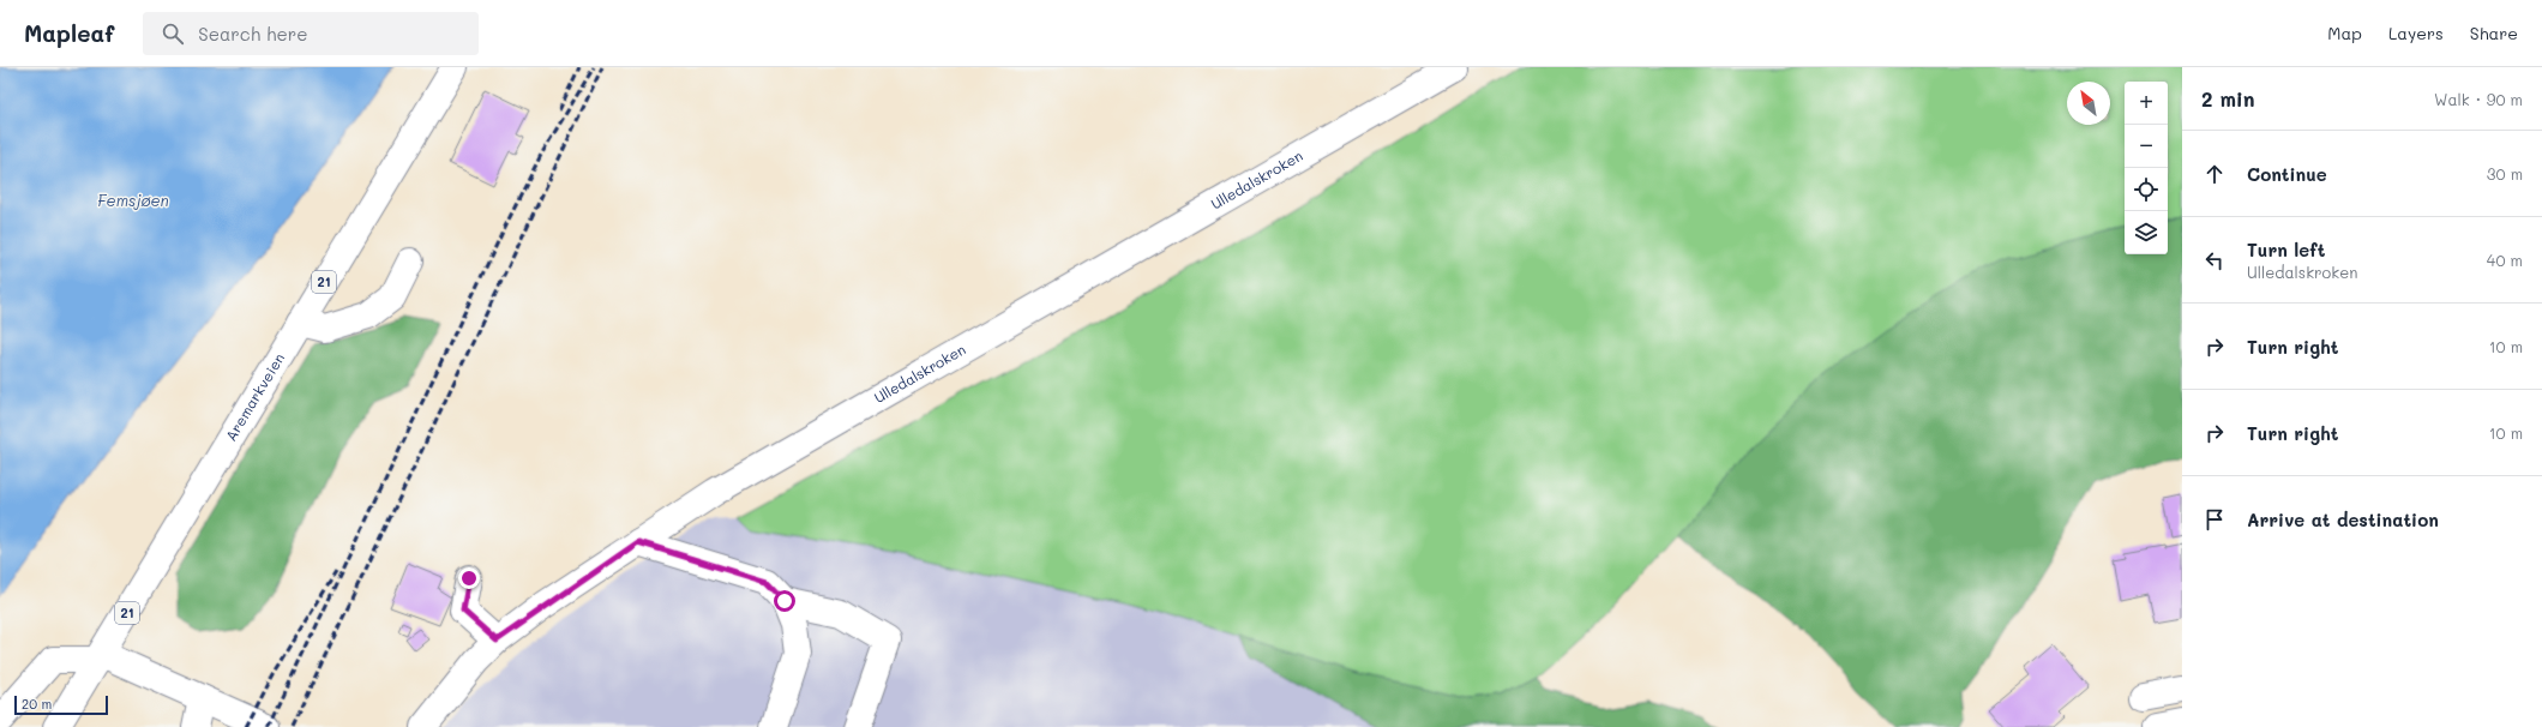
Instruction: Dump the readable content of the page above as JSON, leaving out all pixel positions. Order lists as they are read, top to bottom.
{
  "streets": {
    "street": ["Ulledalskroken", "21", "Aremarkveien"]
  },
  "water": ["Femsjøen"],
  "scale_bar": "20 m",
  "north": "top left",
  "page": {
    "header": "Mapleaf",
    "search": "Search here",
    "nav": ["Map", "Layers", "Share"],
    "heading": ["2 min", "Walk · 90 m"],
    "map_buttons": ["+", "−"],
    "list": [
      ["Continue", "30 m"],
      ["Turn left", "Ulledalskroken", "40 m"],
      ["Turn right", "10 m"],
      ["Turn right", "10 m"],
      "Arrive at destination"
    ],
    "scale": "20 m"
  }
}
